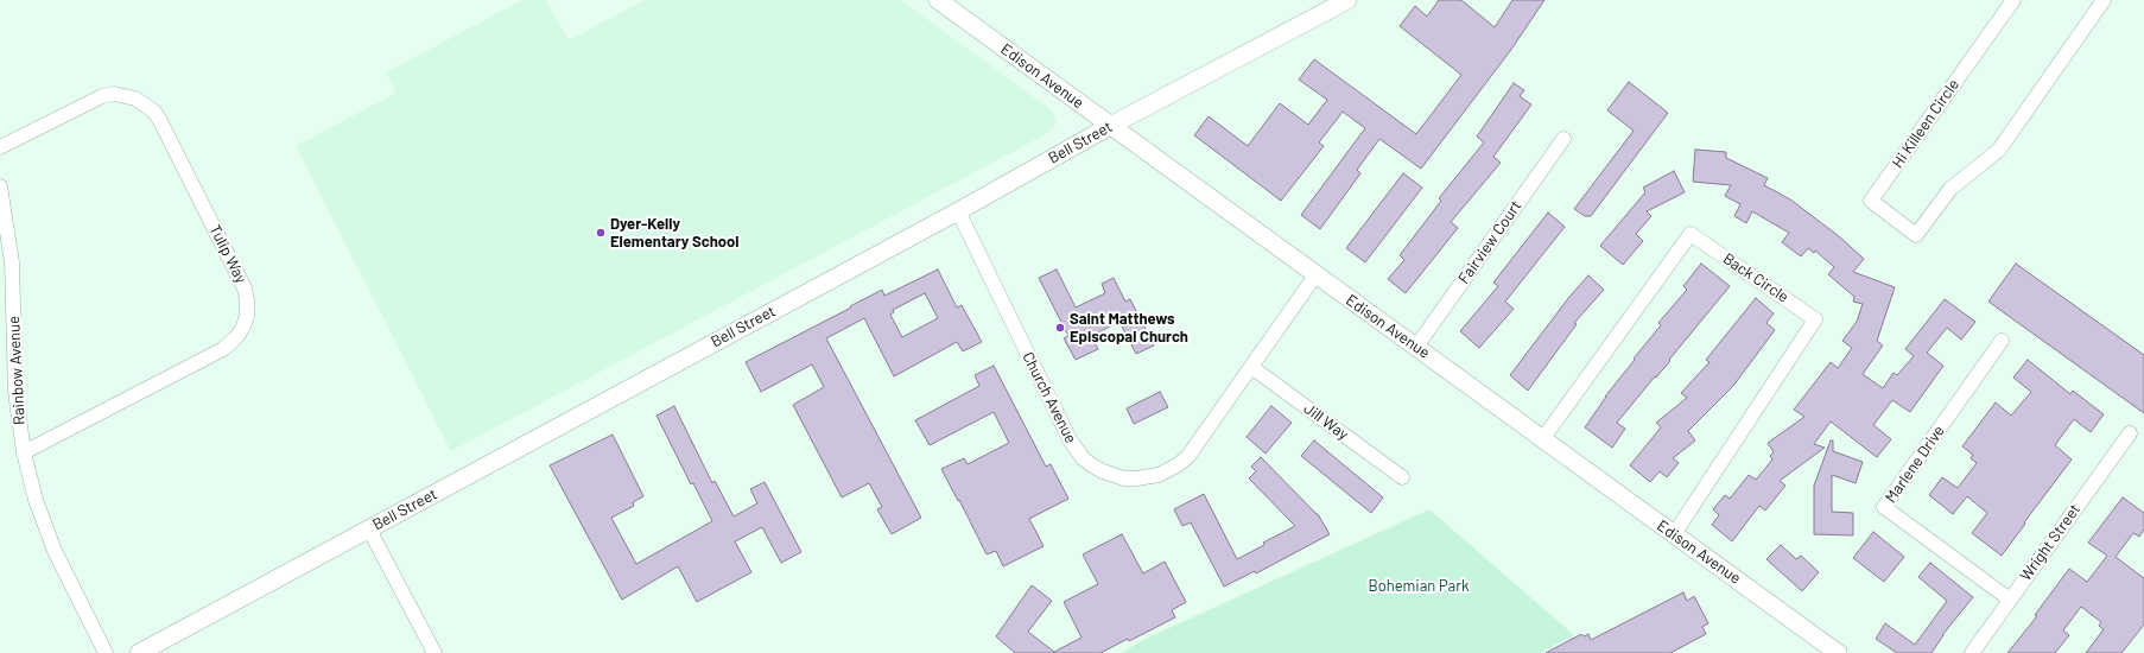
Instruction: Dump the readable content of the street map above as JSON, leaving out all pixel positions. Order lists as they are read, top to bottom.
{
  "streets": {
    "street": [
      "Edison Avenue",
      "Hi Killeen Circle",
      "Bell Street",
      "Fairview Court",
      "Tulip Way",
      "Back Circle",
      "Rainbow Avenue",
      "Church Avenue",
      "Jill Way",
      "Marlene Drive",
      "Wright Street"
    ]
  },
  "crossings": [
    ["Edison Avenue", "Bell Street"],
    ["Edison Avenue", "Fairview Court"],
    ["Edison Avenue", "Back Circle"],
    ["Edison Avenue", "Church Avenue"],
    ["Bell Street", "Church Avenue"],
    ["Tulip Way", "Rainbow Avenue"],
    ["Church Avenue", "Jill Way"],
    ["Marlene Drive", "Wright Street"]
  ],
  "parks": ["Bohemian Park"],
  "places": ["Dyer-Kelly Elementary School", "Saint Matthews Episcopal Church"]
}
